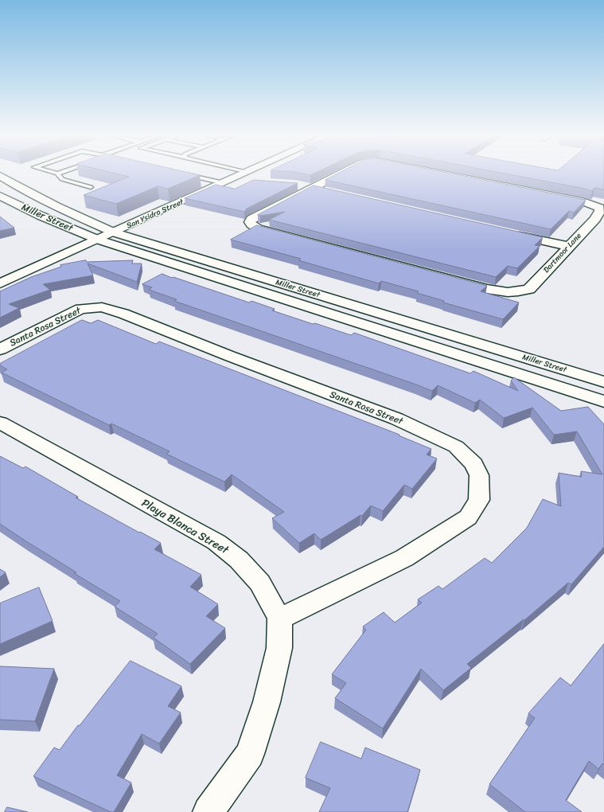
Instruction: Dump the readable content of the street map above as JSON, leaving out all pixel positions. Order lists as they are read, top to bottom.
{
  "streets": {
    "street": [
      "San Ysidro Street",
      "Miller Street",
      "Dartmoor Lane",
      "Santa Rosa Street",
      "Playa Blanca Street"
    ]
  },
  "crossings": [
    ["San Ysidro Street", "Miller Street"],
    ["Santa Rosa Street", "Playa Blanca Street"]
  ]
}
